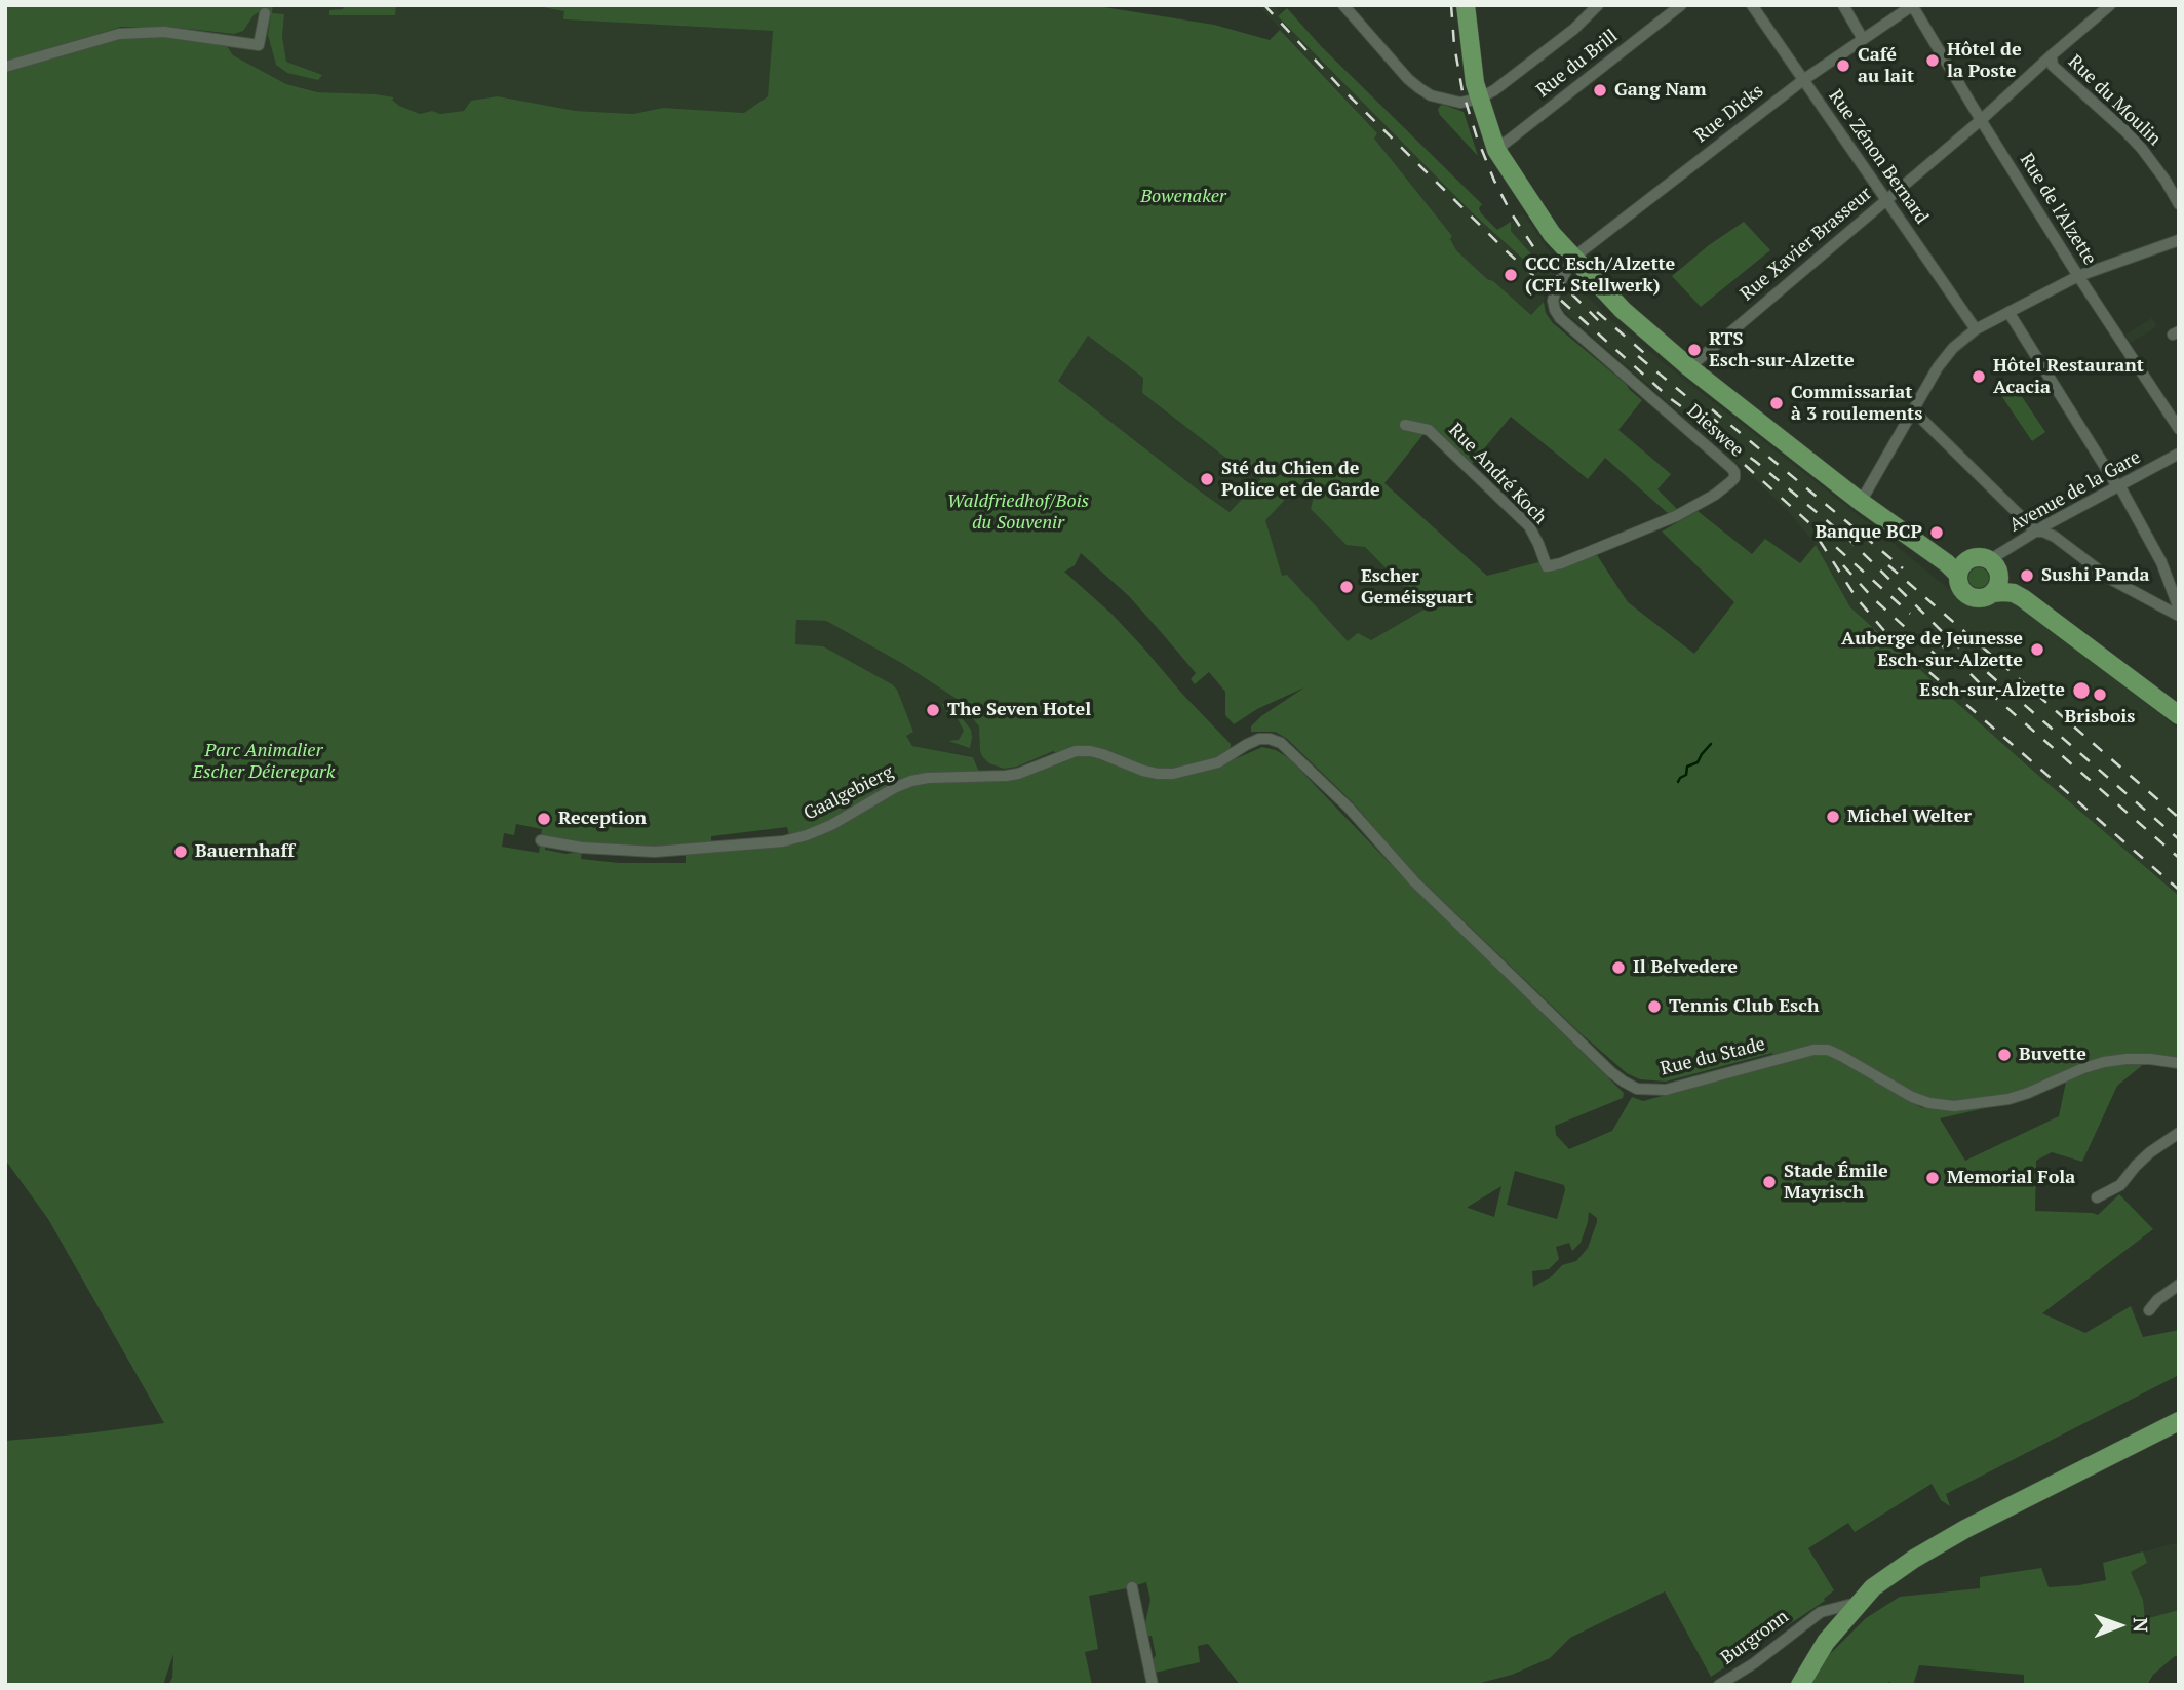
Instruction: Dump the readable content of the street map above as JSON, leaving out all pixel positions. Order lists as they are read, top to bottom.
{
  "streets": {
    "street": [
      "Rue du Brill",
      "Rue du Moulin",
      "Rue Dicks",
      "Rue Zénon Bernard",
      "Rue de l'Alzette",
      "Rue Xavier Brasseur",
      "Dieswee",
      "Rue André Koch",
      "Avenue de la Gare",
      "Gaalgebierg",
      "Rue du Stade",
      "Burgronn"
    ]
  },
  "crossings": [
    ["Rue du Moulin", "Rue Xavier Brasseur"],
    ["Rue Dicks", "Rue Zénon Bernard"],
    ["Rue Dicks", "Rue de l'Alzette"],
    ["Rue Dicks", "Dieswee"],
    ["Rue Zénon Bernard", "Rue Xavier Brasseur"],
    ["Rue de l'Alzette", "Rue Xavier Brasseur"],
    ["Dieswee", "Rue André Koch"],
    ["Gaalgebierg", "Rue du Stade"]
  ],
  "parks": ["Bowenaker", "Waldfriedhof/Bois du Souvenir", "Parc Animalier Escher Déierepark"],
  "places": [
    "Hôtel de la Poste",
    "Café au lait",
    "Gang Nam",
    "CCC Esch/Alzette (CFL Stellwerk)",
    "RTS Esch-sur-Alzette",
    "Hôtel Restaurant Acacia",
    "Commissariat à 3 roulements",
    "Sté du Chien de Police et de Garde",
    "Banque BCP",
    "Sushi Panda",
    "Escher Geméisguart",
    "Auberge de Jeunesse Esch-sur-Alzette",
    "Esch-sur-Alzette",
    "Brisbois",
    "The Seven Hotel",
    "Michel Welter",
    "Reception",
    "Bauernhaff",
    "Il Belvedere",
    "Tennis Club Esch",
    "Buvette",
    "Memorial Fola",
    "Stade Émile Mayrisch"
  ],
  "north": "right"
}
